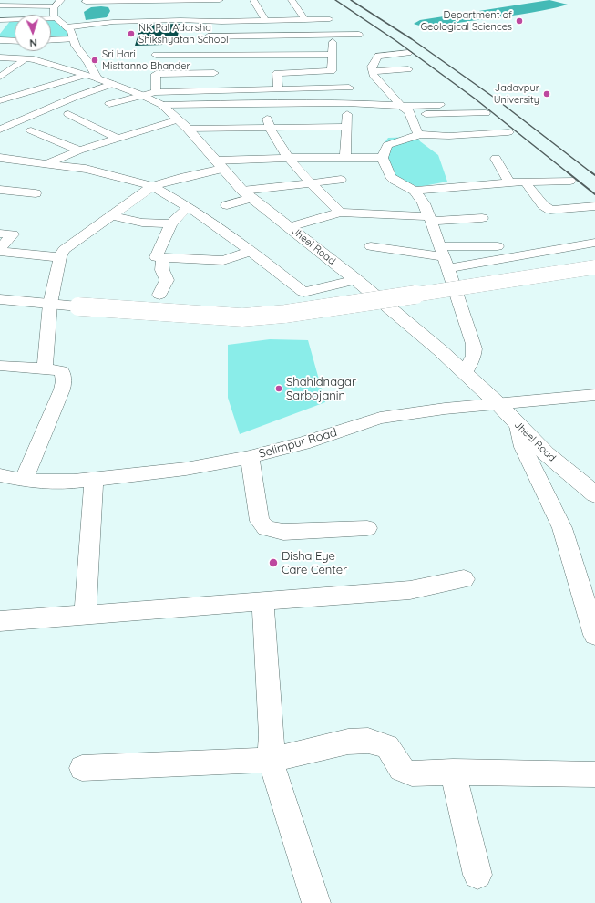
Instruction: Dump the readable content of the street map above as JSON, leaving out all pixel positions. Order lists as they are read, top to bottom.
{
  "streets": {
    "street": ["Jheel Road", "Selimpur Road"]
  },
  "crossings": [
    ["Jheel Road", "Selimpur Road"]
  ],
  "places": [
    "Department of Geological Sciences",
    "NK Pal Adarsha Shikshyatan School",
    "Sri Hari Misttanno Bhander",
    "Jadavpur University",
    "Shahidnagar Sarbojanin",
    "Disha Eye Care Center"
  ],
  "north": "bottom"
}
